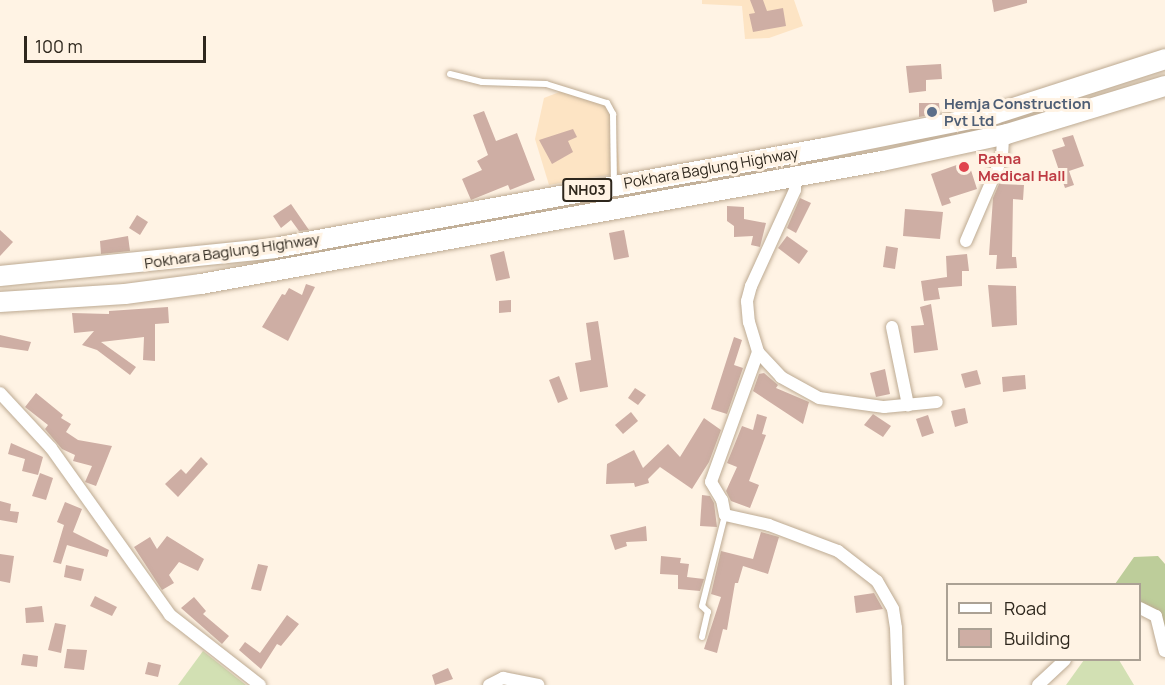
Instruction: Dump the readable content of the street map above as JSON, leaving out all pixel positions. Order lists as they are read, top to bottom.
{
  "streets": {
    "highway": ["Pokhara Baglung Highway", "NH03"]
  },
  "places": ["Hemja Construction Pvt Ltd", "Ratna Medical Hall"],
  "legend": ["Road", "Building"],
  "scale_bar": "100 m"
}
